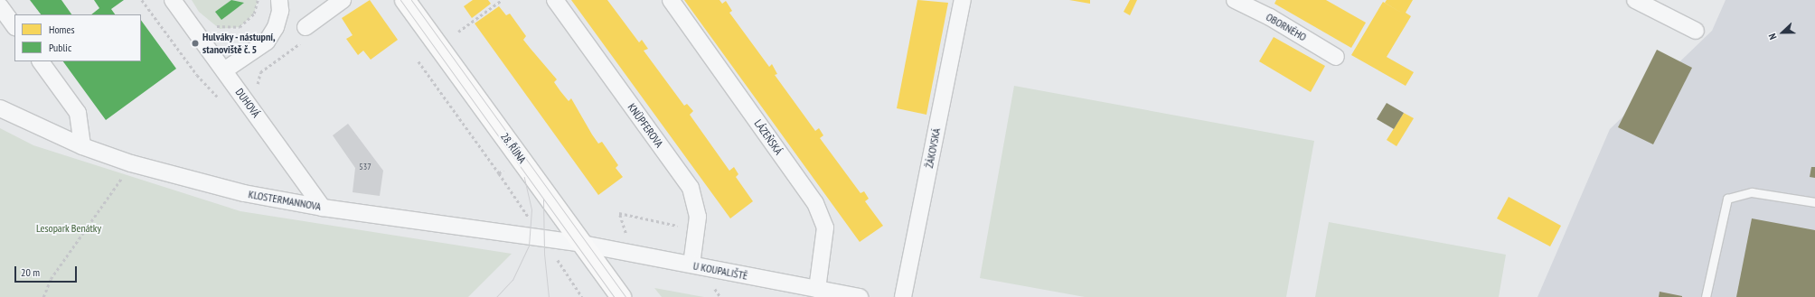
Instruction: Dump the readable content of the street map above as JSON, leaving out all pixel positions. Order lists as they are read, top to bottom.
{
  "streets": {
    "main road": ["28. ŘÍJNA"],
    "street": [
      "OBORNÉHO",
      "DUHOVÁ",
      "KNÜPFEROVA",
      "LÁZEŇSKÁ",
      "ŽÁKOVSKÁ",
      "KLOSTERMANNOVA",
      "U KOUPALIŠTĚ"
    ]
  },
  "crossings": [
    ["DUHOVÁ", "KLOSTERMANNOVA"],
    ["KNÜPFEROVA", "U KOUPALIŠTĚ"],
    ["LÁZEŇSKÁ", "U KOUPALIŠTĚ"],
    ["28. ŘÍJNA", "KLOSTERMANNOVA"],
    ["28. ŘÍJNA", "U KOUPALIŠTĚ"],
    ["KLOSTERMANNOVA", "U KOUPALIŠTĚ"]
  ],
  "parks": ["Lesopark Benátky"],
  "places": ["Hulváky - nástupní, stanoviště č. 5"],
  "house_numbers": ["537"],
  "legend": ["Homes", "Public"],
  "scale_bar": "20 m",
  "north": "left"
}
